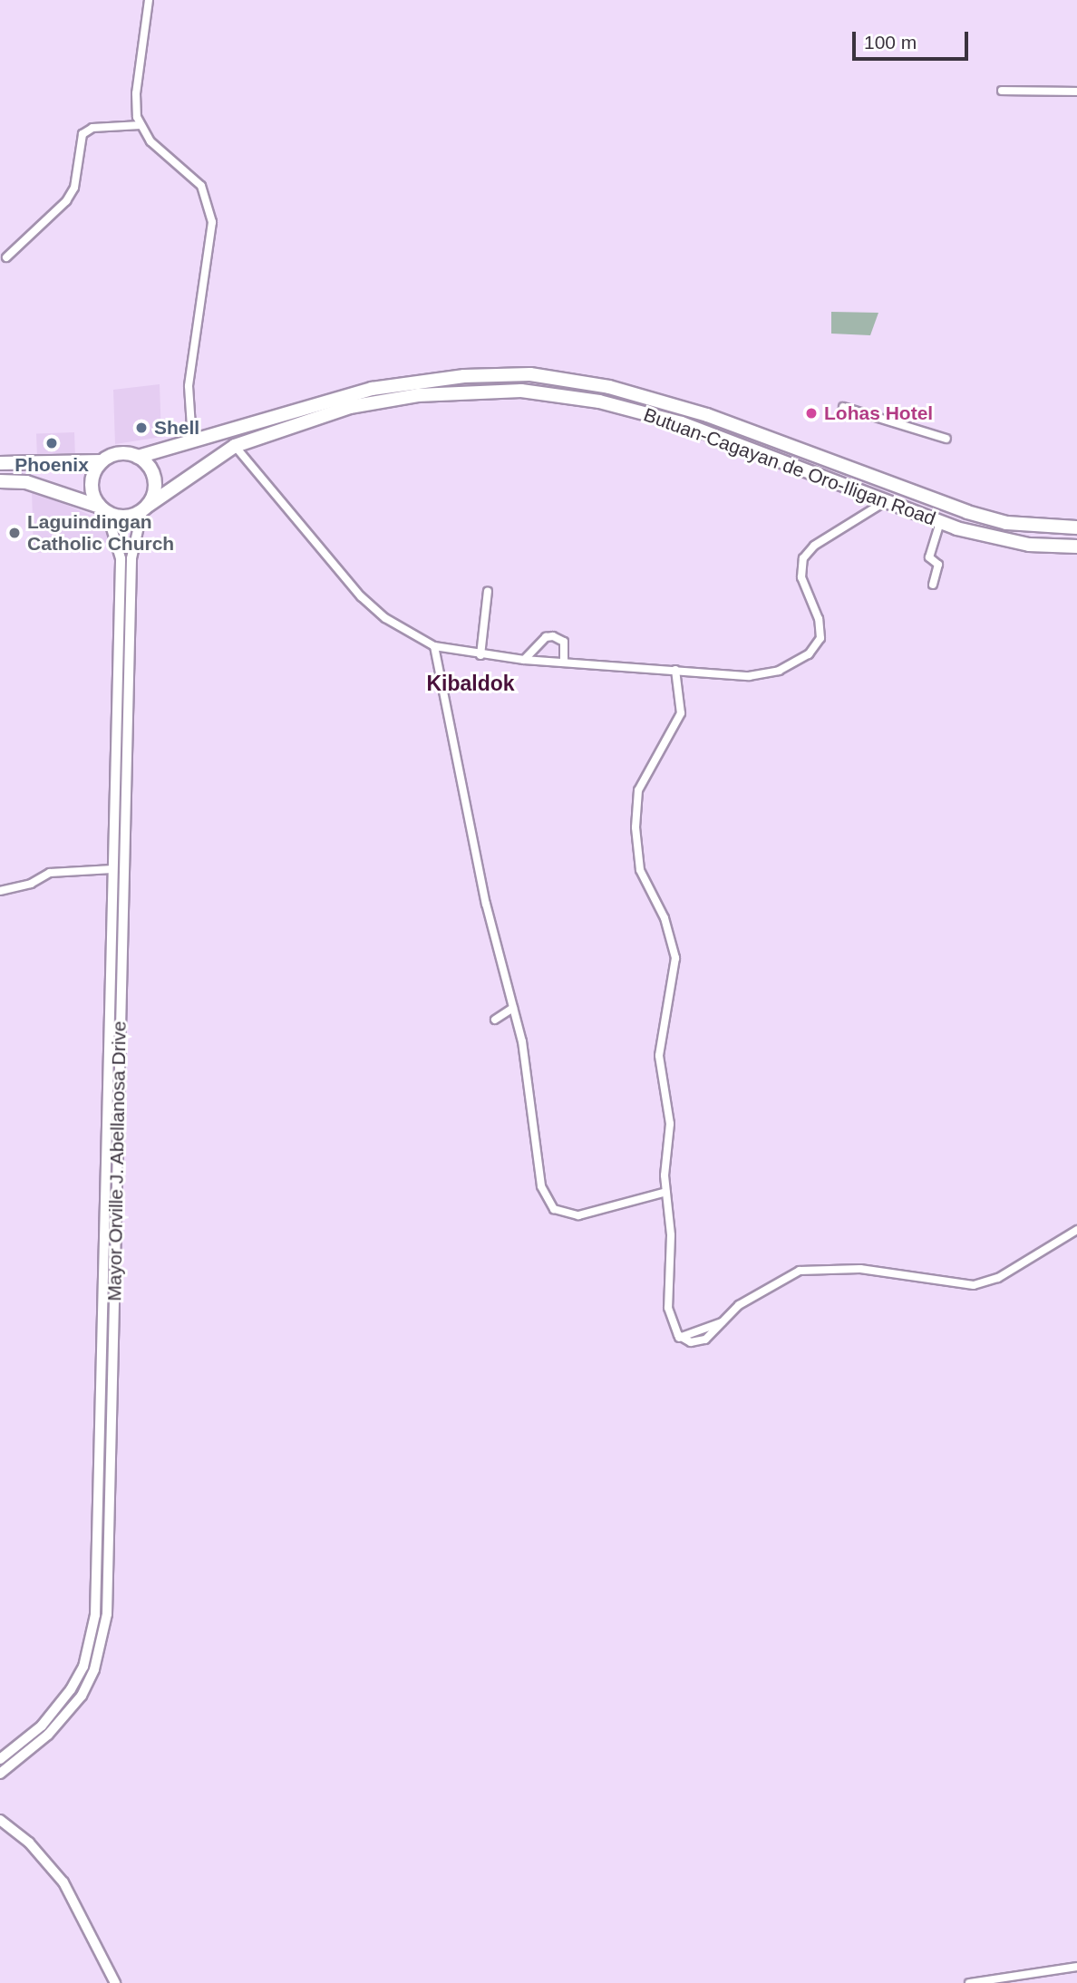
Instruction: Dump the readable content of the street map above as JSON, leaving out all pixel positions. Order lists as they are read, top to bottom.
{
  "streets": {
    "highway": ["Butuan-Cagayan de Oro-Iligan Road"],
    "main road": ["Mayor Orville J. Abellanosa Drive"]
  },
  "crossings": [
    ["Butuan-Cagayan de Oro-Iligan Road", "Mayor Orville J. Abellanosa Drive"]
  ],
  "districts": ["Kibaldok"],
  "places": [
    "Lohas Hotel",
    "Shell",
    "Phoenix",
    "Laguindingan Catholic Church"
  ],
  "scale_bar": "100 m"
}
